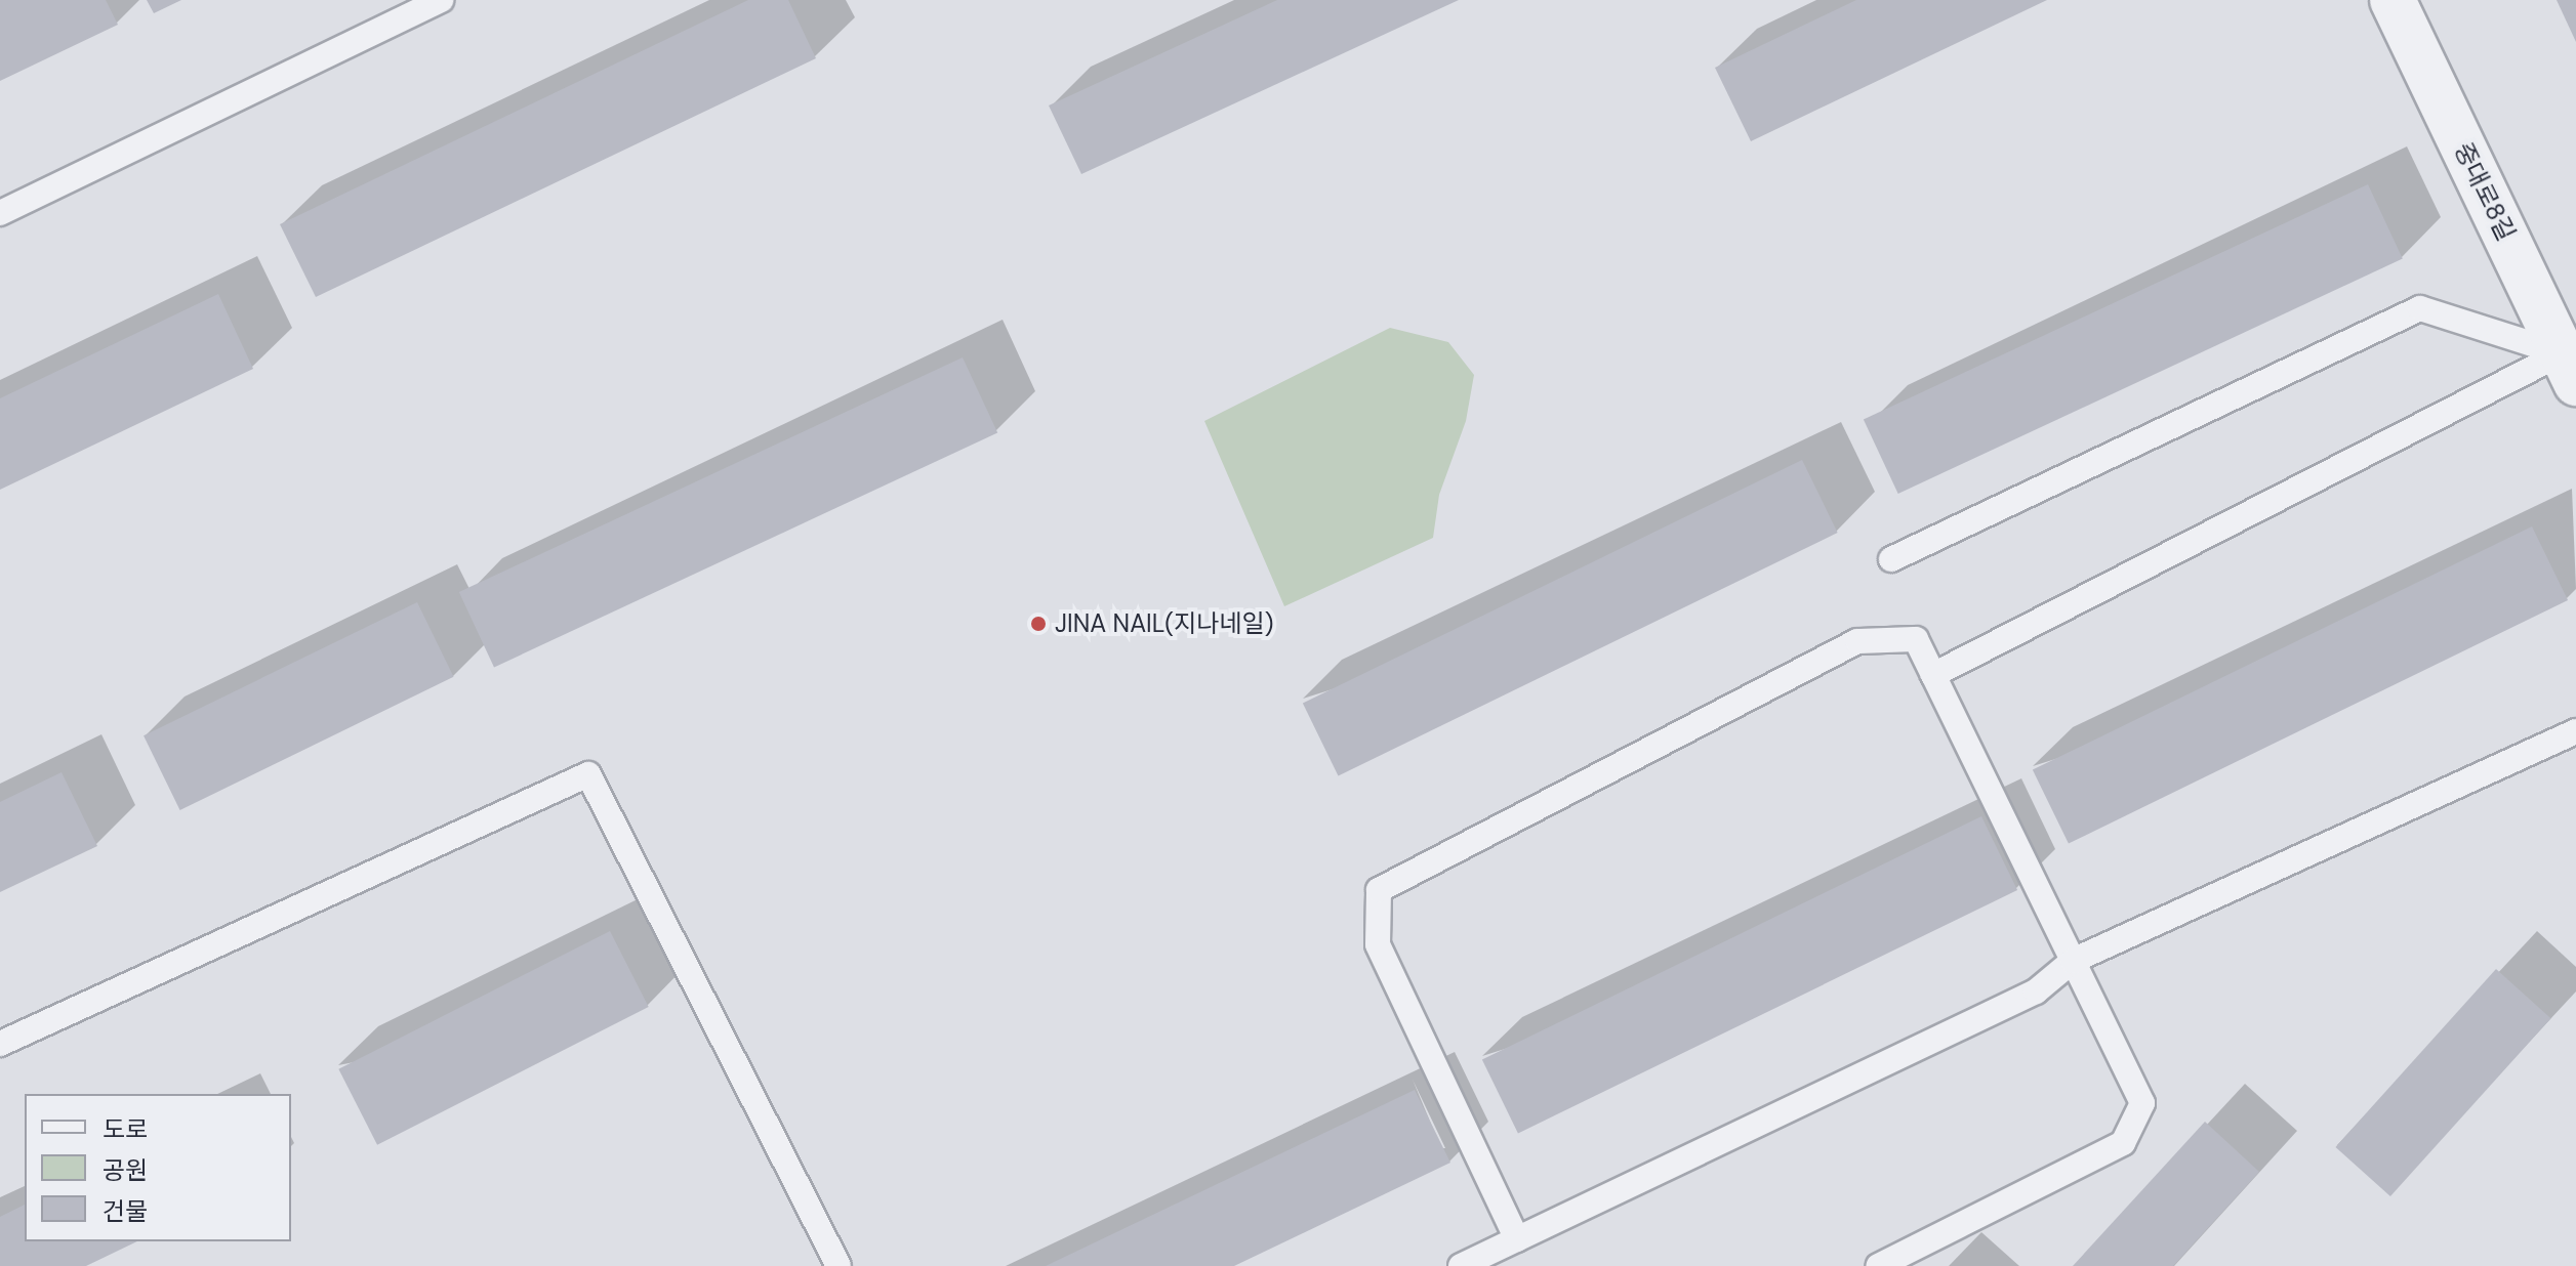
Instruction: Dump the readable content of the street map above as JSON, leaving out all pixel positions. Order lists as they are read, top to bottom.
{
  "streets": {
    "street": ["중대로8길"]
  },
  "places": ["JINA NAIL(지나네일)"],
  "legend": ["도로", "공원", "건물"]
}
